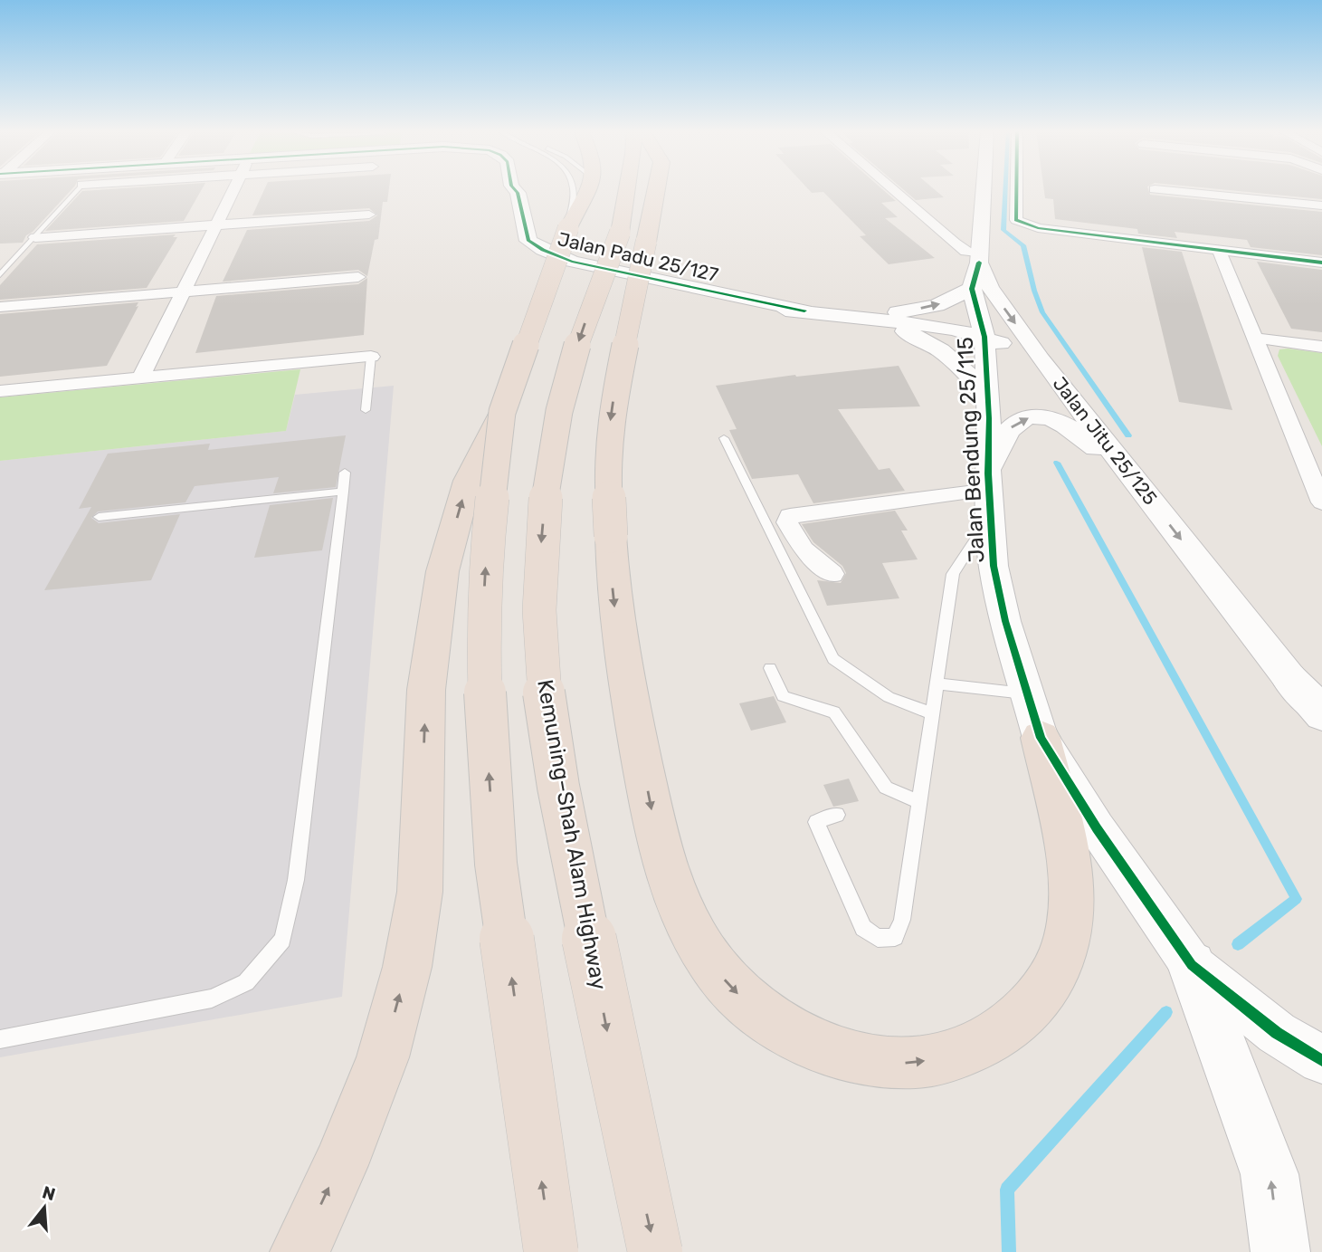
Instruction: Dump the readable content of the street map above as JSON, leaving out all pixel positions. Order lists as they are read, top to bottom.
{
  "streets": {
    "highway": ["Kemuning–Shah Alam Highway"],
    "street": ["Jalan Padu 25/127", "Jalan Jitu 25/125", "Jalan Bendung 25/115"]
  },
  "crossings": [
    ["Jalan Padu 25/127", "Jalan Jitu 25/125"],
    ["Jalan Padu 25/127", "Jalan Bendung 25/115"],
    ["Jalan Jitu 25/125", "Jalan Bendung 25/115"]
  ],
  "north": "top"
}
